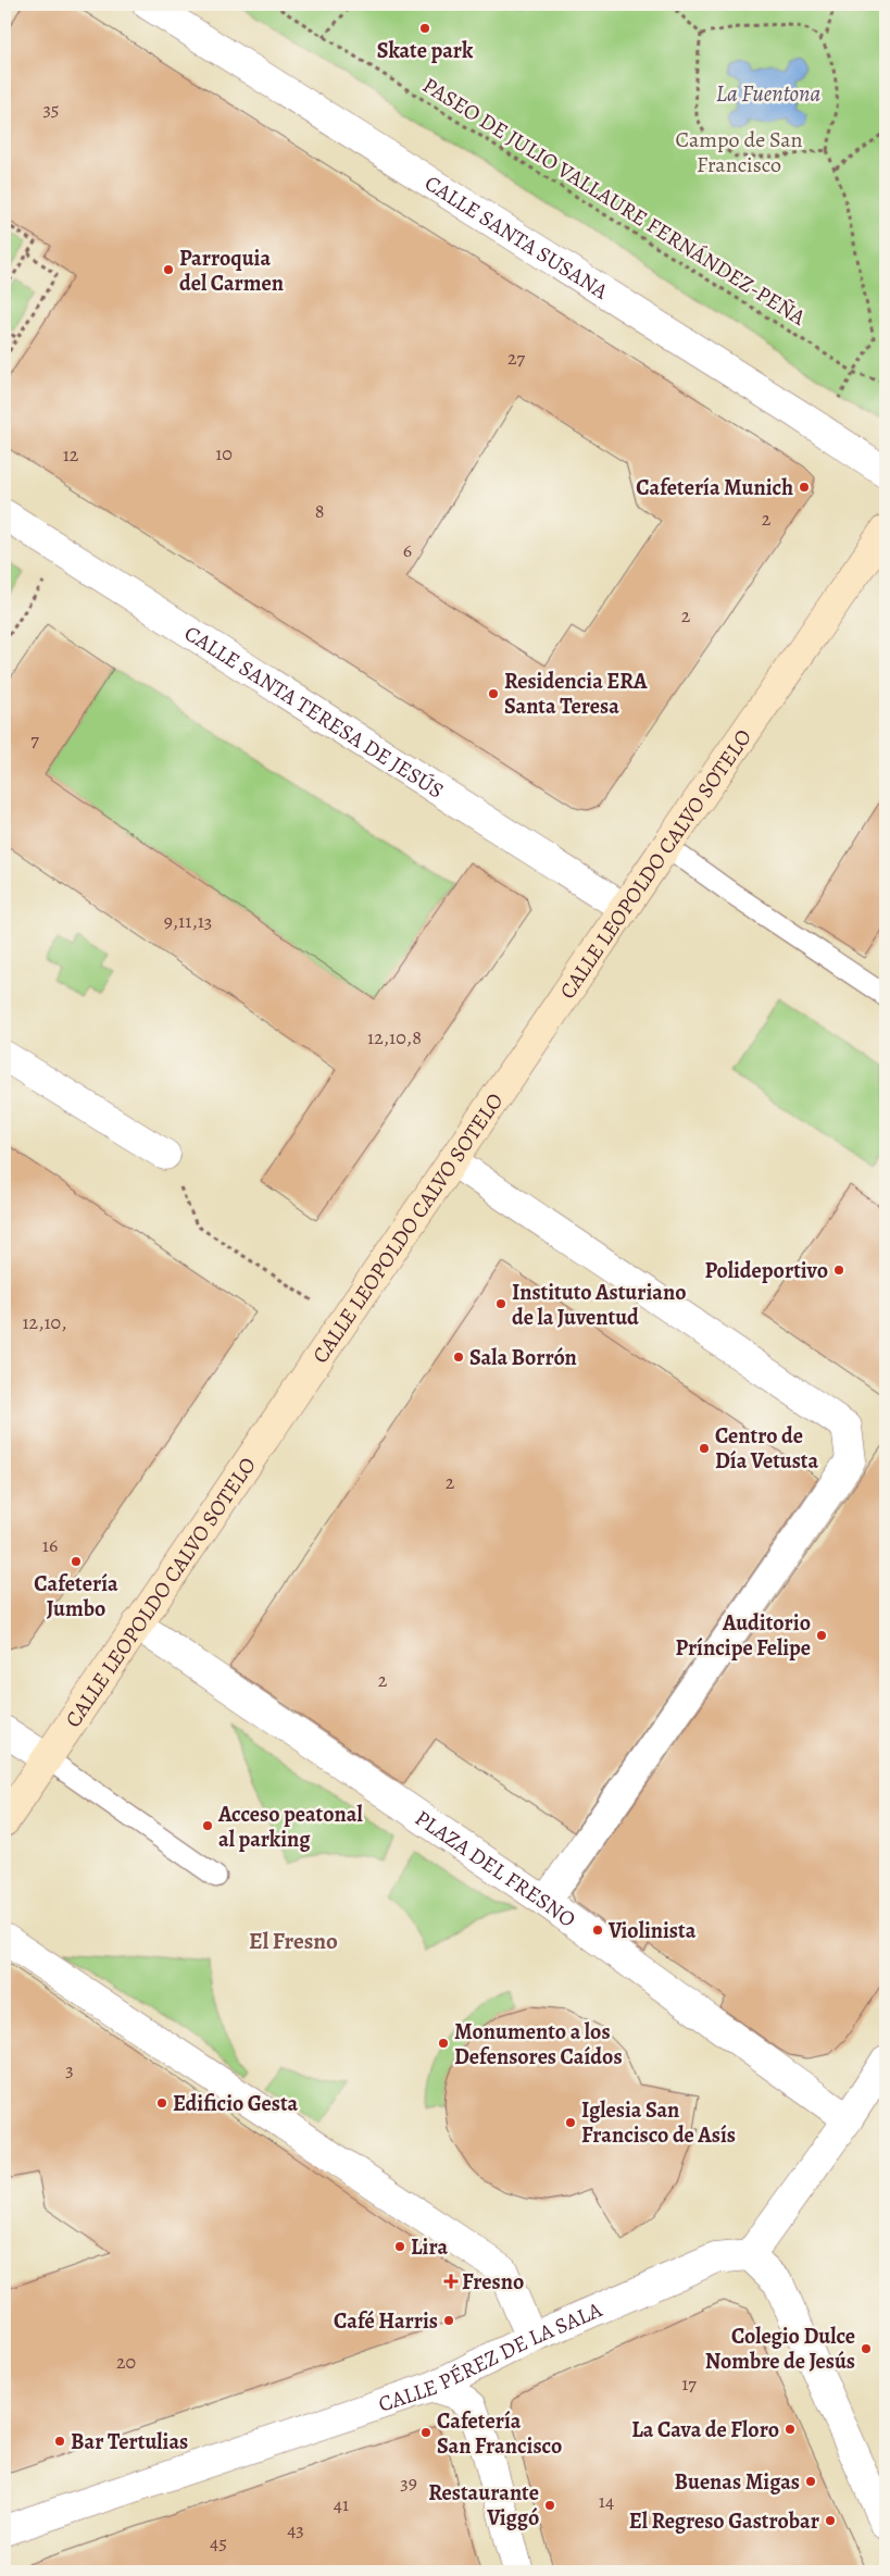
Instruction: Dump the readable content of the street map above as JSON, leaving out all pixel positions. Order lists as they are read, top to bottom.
{
  "streets": {
    "street": [
      "CALLE SANTA SUSANA",
      "CALLE SANTA TERESA DE JESÚS",
      "CALLE LEOPOLDO CALVO SOTELO",
      "PLAZA DEL FRESNO",
      "CALLE PÉREZ DE LA SALA"
    ],
    "path": ["PASEO DE JULIO VALLAURE FERNÁNDEZ-PEÑA"]
  },
  "crossings": [
    ["CALLE SANTA TERESA DE JESÚS", "CALLE LEOPOLDO CALVO SOTELO"],
    ["CALLE LEOPOLDO CALVO SOTELO", "PLAZA DEL FRESNO"]
  ],
  "districts": ["El Fresno"],
  "water": ["La Fuentona"],
  "parks": ["Campo de San Francisco"],
  "places": {
    "other": [
      "Skate park",
      "Parroquia del Carmen",
      "Cafetería Munich",
      "Residencia ERA Santa Teresa",
      "Polideportivo",
      "Instituto Asturiano de la Juventud",
      "Sala Borrón",
      "Centro de Día Vetusta",
      "Cafetería Jumbo",
      "Auditorio Príncipe Felipe",
      "Acceso peatonal al parking",
      "Violinista",
      "Monumento a los Defensores Caídos",
      "Edificio Gesta",
      "Iglesia San Francisco de Asís",
      "Lira",
      "Café Harris",
      "Colegio Dulce Nombre de Jesús",
      "La Cava de Floro",
      "Cafetería San Francisco",
      "Bar Tertulias",
      "Buenas Migas",
      "Restaurante Viggó",
      "El Regreso Gastrobar"
    ],
    "health": ["Fresno"]
  },
  "house_numbers": [
    "35",
    "27",
    "10",
    "12",
    "8",
    "2",
    "6",
    "2",
    "7",
    "9,11,13",
    "12,10,8",
    "12,10,",
    "2",
    "16",
    "2",
    "3",
    "20",
    "17",
    "39",
    "14",
    "41",
    "43",
    "45"
  ]
}
